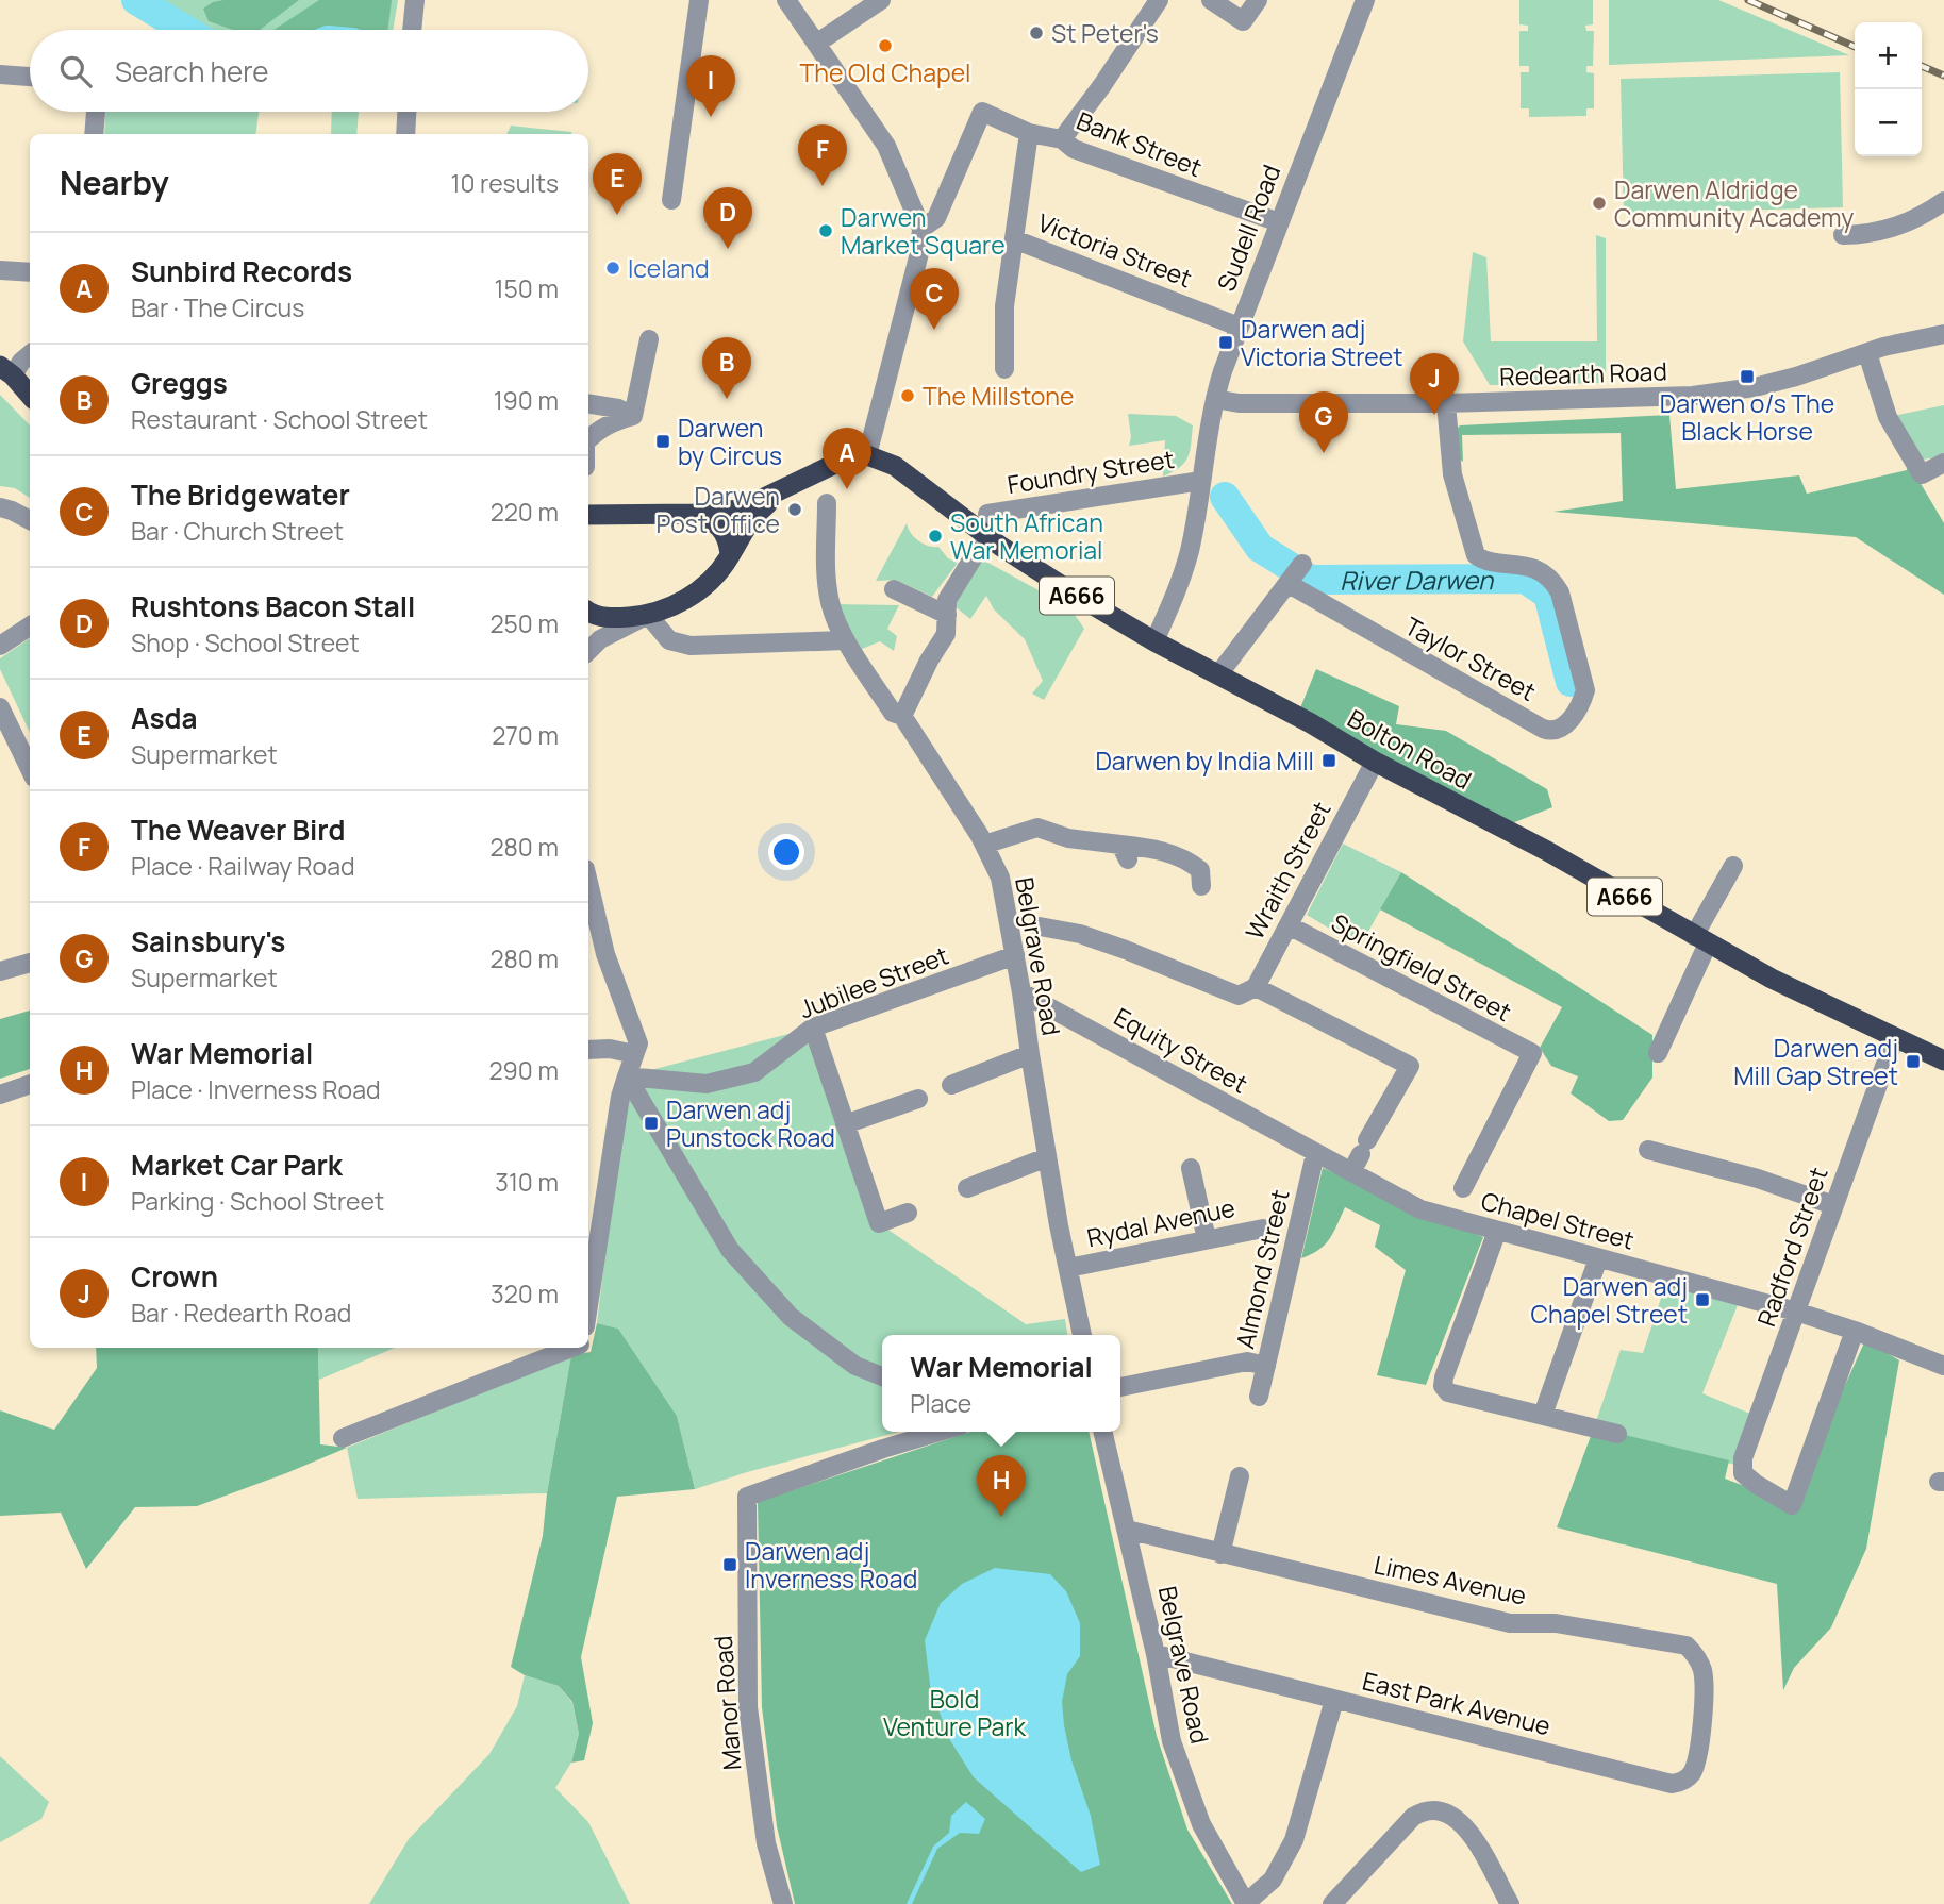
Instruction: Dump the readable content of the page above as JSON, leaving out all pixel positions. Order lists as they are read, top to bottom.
{
  "streets": {
    "highway": ["A666", "Bolton Road"],
    "street": [
      "Bank Street",
      "Sudell Road",
      "Victoria Street",
      "Redearth Road",
      "Foundry Street",
      "Taylor Street",
      "Wraith Street",
      "Belgrave Road",
      "Springfield Street",
      "Jubilee Street",
      "Equity Street",
      "Chapel Street",
      "Rydal Avenue",
      "Radford Street",
      "Almond Street",
      "Limes Avenue",
      "Manor Road",
      "East Park Avenue"
    ]
  },
  "crossings": [
    ["Bank Street", "Sudell Road"],
    ["Sudell Road", "Victoria Street"],
    ["Sudell Road", "Redearth Road"],
    ["Sudell Road", "Foundry Street"],
    ["Sudell Road", "Bolton Road"],
    ["Redearth Road", "Taylor Street"],
    ["Bolton Road", "Wraith Street"],
    ["Bolton Road", "Radford Street"],
    ["Wraith Street", "Springfield Street"],
    ["Belgrave Road", "Jubilee Street"],
    ["Belgrave Road", "Equity Street"],
    ["Belgrave Road", "Rydal Avenue"],
    ["Belgrave Road", "Limes Avenue"],
    ["Belgrave Road", "East Park Avenue"],
    ["Springfield Street", "Chapel Street"],
    ["Equity Street", "Chapel Street"],
    ["Equity Street", "Almond Street"],
    ["Chapel Street", "Radford Street"],
    ["Chapel Street", "Almond Street"],
    ["Limes Avenue", "East Park Avenue"]
  ],
  "water": ["River Darwen"],
  "parks": ["Bold Venture Park"],
  "places": {
    "other": [
      "St Peter's",
      "The Old Chapel",
      "Darwen Aldridge Community Academy",
      "Darwen Market Square",
      "Iceland",
      "The Millstone",
      "Darwen Post Office",
      "South African War Memorial"
    ],
    "transit": [
      "Darwen adj Victoria Street",
      "Darwen o/s The Black Horse",
      "Darwen by Circus",
      "Darwen by India Mill",
      "Darwen adj Mill Gap Street",
      "Darwen adj Punstock Road",
      "Darwen adj Chapel Street",
      "Darwen adj Inverness Road"
    ]
  },
  "page": {
    "map_buttons": ["+", "−"],
    "search": "Search here",
    "pins": [
      "I",
      "F",
      "E",
      "D",
      "C",
      "B",
      "J",
      "G",
      "A",
      "H"
    ],
    "heading": ["Nearby", "10 results"],
    "list": [
      {
        "mark": "A",
        "name": "Sunbird Records",
        "note": "Bar · The Circus",
        "value": "150 m"
      },
      {
        "mark": "B",
        "name": "Greggs",
        "note": "Restaurant · School Street",
        "value": "190 m"
      },
      {
        "mark": "C",
        "name": "The Bridgewater",
        "note": "Bar · Church Street",
        "value": "220 m"
      },
      {
        "mark": "D",
        "name": "Rushtons Bacon Stall",
        "note": "Shop · School Street",
        "value": "250 m"
      },
      {
        "mark": "E",
        "name": "Asda",
        "note": "Supermarket",
        "value": "270 m"
      },
      {
        "mark": "F",
        "name": "The Weaver Bird",
        "note": "Place · Railway Road",
        "value": "280 m"
      },
      {
        "mark": "G",
        "name": "Sainsbury's",
        "note": "Supermarket",
        "value": "280 m"
      },
      {
        "mark": "H",
        "name": "War Memorial",
        "note": "Place · Inverness Road",
        "value": "290 m"
      },
      {
        "mark": "I",
        "name": "Market Car Park",
        "note": "Parking · School Street",
        "value": "310 m"
      },
      {
        "mark": "J",
        "name": "Crown",
        "note": "Bar · Redearth Road",
        "value": "320 m"
      }
    ],
    "popup": ["War Memorial", "Place"]
  }
}
